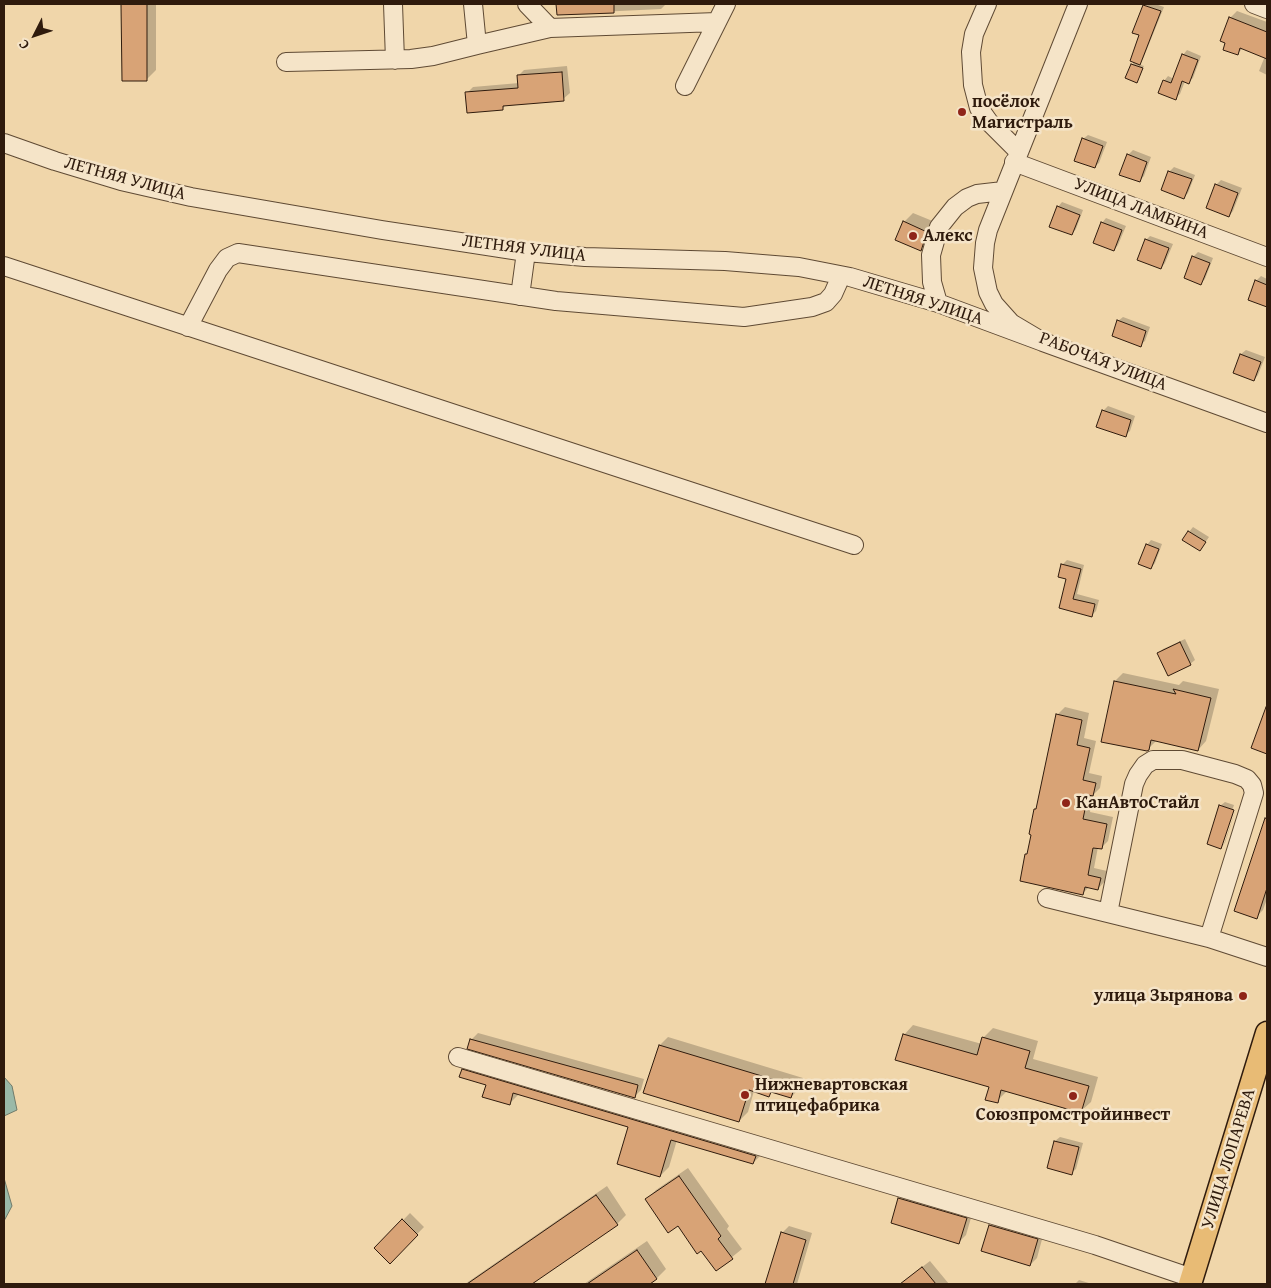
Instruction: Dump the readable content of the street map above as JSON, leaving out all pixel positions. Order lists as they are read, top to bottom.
{
  "streets": {
    "main road": ["УЛИЦА ЛОПАРЕВА"],
    "street": ["ЛЕТНЯЯ УЛИЦА", "УЛИЦА ЛАМБИНА", "РАБОЧАЯ УЛИЦА"]
  },
  "crossings": [
    ["ЛЕТНЯЯ УЛИЦА", "РАБОЧАЯ УЛИЦА"],
    ["УЛИЦА ЛАМБИНА", "РАБОЧАЯ УЛИЦА"]
  ],
  "places": [
    "посёлок Магистраль",
    "Алекс",
    "КанАвтоСтайл",
    "улица Зырянова",
    "Нижневартовская птицефабрика",
    "Союзпромстройинвест"
  ],
  "north": "bottom left"
}
